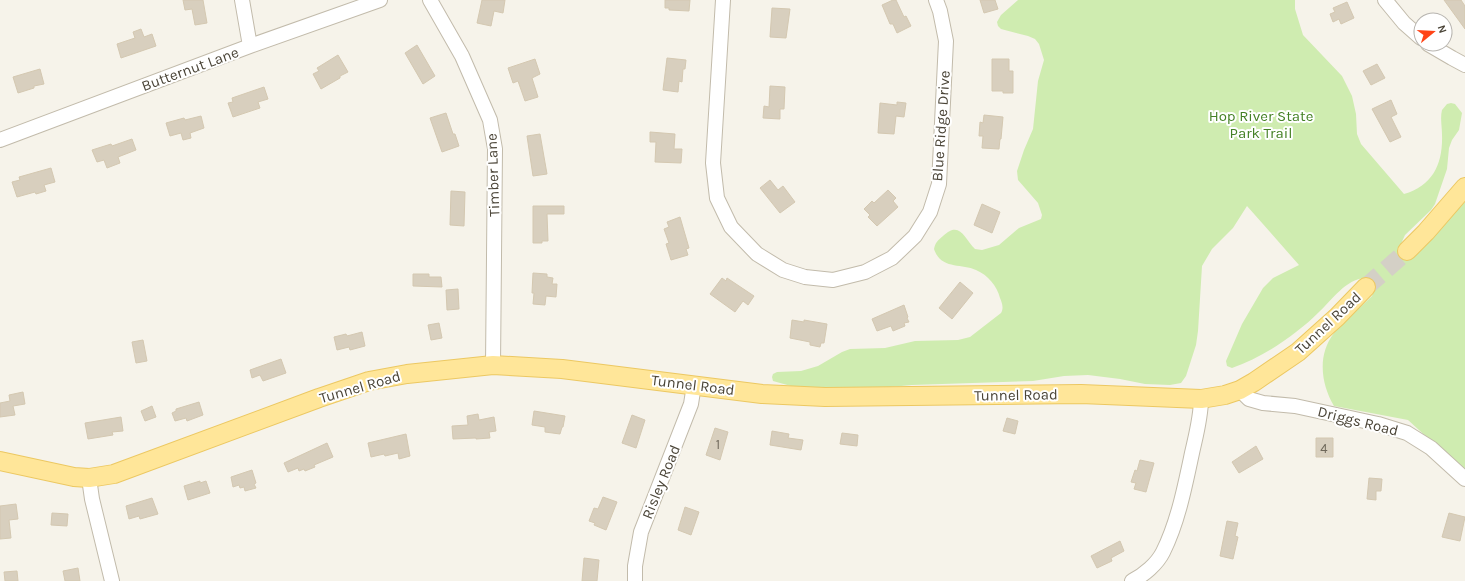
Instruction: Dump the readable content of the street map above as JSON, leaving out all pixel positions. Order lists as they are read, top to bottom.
{
  "streets": {
    "main road": ["Tunnel Road"],
    "street": [
      "Butternut Lane",
      "Blue Ridge Drive",
      "Timber Lane",
      "Driggs Road",
      "Risley Road"
    ]
  },
  "crossings": [
    ["Timber Lane", "Tunnel Road"],
    ["Tunnel Road", "Driggs Road"],
    ["Tunnel Road", "Risley Road"]
  ],
  "parks": ["Hop River State Park Trail"],
  "house_numbers": ["1", "4"],
  "north": "right"
}
